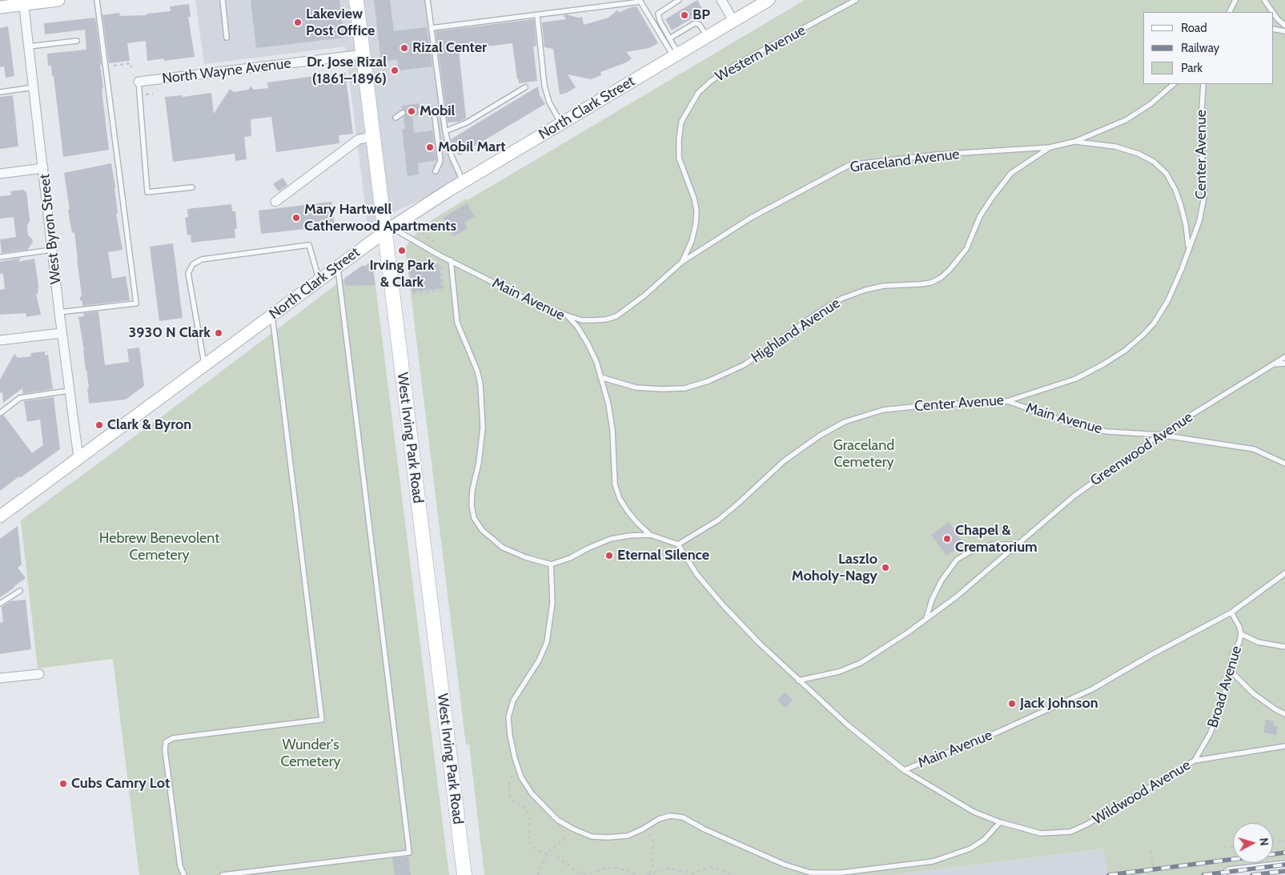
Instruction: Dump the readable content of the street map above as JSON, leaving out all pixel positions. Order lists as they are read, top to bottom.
{
  "streets": {
    "main road": ["North Clark Street", "West Irving Park Road"],
    "street": ["North Wayne Avenue", "West Byron Street"],
    "lane": [
      "Western Avenue",
      "Center Avenue",
      "Graceland Avenue",
      "Main Avenue",
      "Highland Avenue",
      "Greenwood Avenue",
      "Broad Avenue",
      "Wildwood Avenue"
    ]
  },
  "crossings": [
    ["Western Avenue", "Graceland Avenue"],
    ["North Wayne Avenue", "West Irving Park Road"],
    ["North Clark Street", "West Byron Street"],
    ["North Clark Street", "Main Avenue"],
    ["North Clark Street", "West Irving Park Road"],
    ["Center Avenue", "Main Avenue"],
    ["Graceland Avenue", "Main Avenue"],
    ["Graceland Avenue", "Highland Avenue"],
    ["Main Avenue", "Highland Avenue"],
    ["Main Avenue", "West Irving Park Road"],
    ["Main Avenue", "Greenwood Avenue"],
    ["Main Avenue", "Broad Avenue"],
    ["Main Avenue", "Wildwood Avenue"],
    ["Broad Avenue", "Wildwood Avenue"]
  ],
  "parks": ["Graceland Cemetery", "Hebrew Benevolent Cemetery", "Wunder's Cemetery"],
  "places": [
    "BP",
    "Lakeview Post Office",
    "Rizal Center",
    "Dr. Jose Rizal (1861–1896)",
    "Mobil",
    "Mobil Mart",
    "Mary Hartwell Catherwood Apartments",
    "Irving Park & Clark",
    "3930 N Clark",
    "Clark & Byron",
    "Chapel & Crematorium",
    "Eternal Silence",
    "Laszlo Moholy-Nagy",
    "Jack Johnson",
    "Cubs Camry Lot"
  ],
  "legend": ["Road", "Railway", "Park"],
  "north": "right"
}
